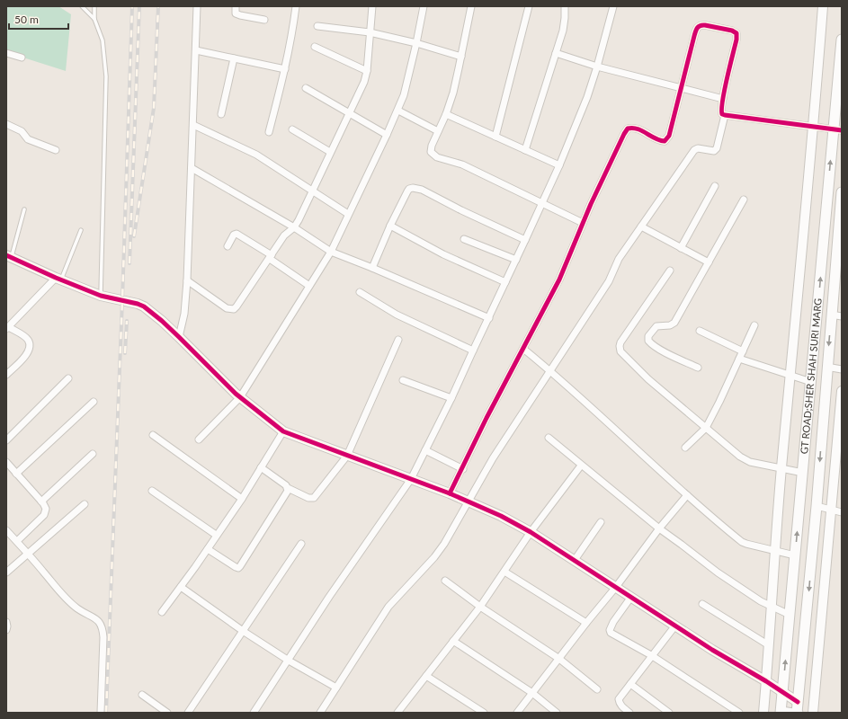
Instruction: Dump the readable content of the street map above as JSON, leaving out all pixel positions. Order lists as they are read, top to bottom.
{
  "streets": {
    "main road": ["GT ROAD;SHER SHAH SURI MARG"]
  },
  "scale_bar": "50 m"
}
